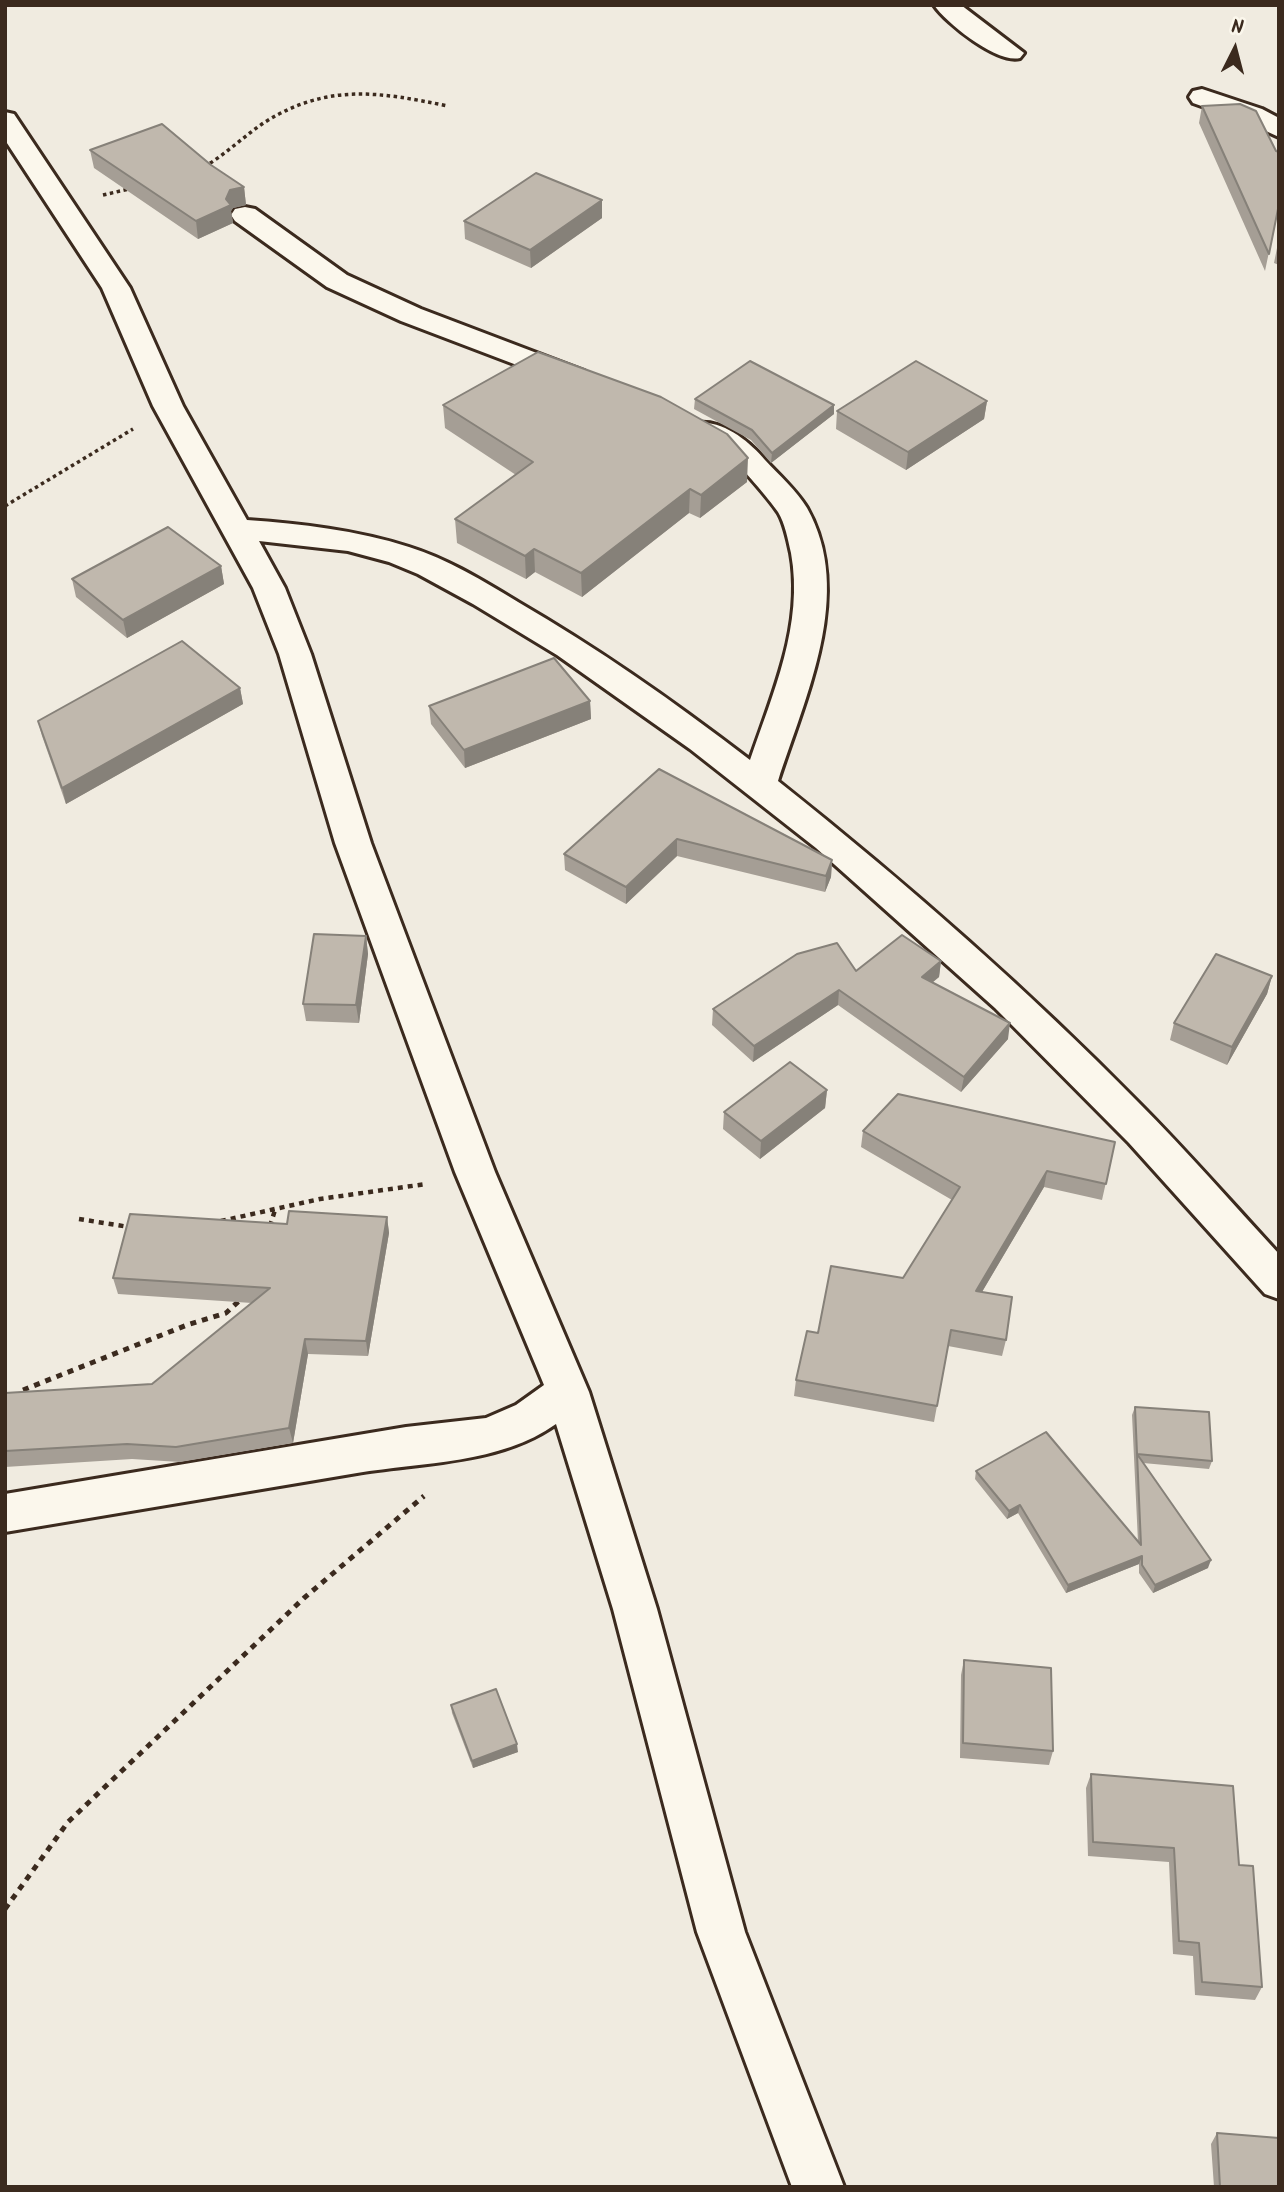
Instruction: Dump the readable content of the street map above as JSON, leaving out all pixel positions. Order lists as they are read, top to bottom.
{
  "north": "top"
}
